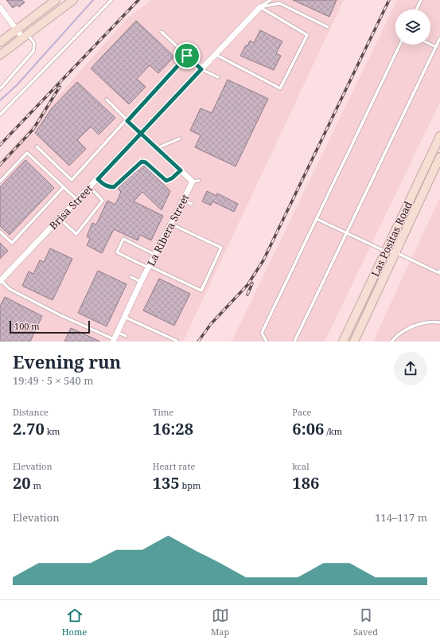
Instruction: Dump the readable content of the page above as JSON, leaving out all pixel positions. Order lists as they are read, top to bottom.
{
  "streets": {
    "main road": ["Las Positas Road"],
    "street": ["Brisa Street", "La Ribera Street"]
  },
  "crossings": [
    ["Brisa Street", "La Ribera Street"]
  ],
  "scale_bar": "100 m",
  "page": {
    "scale": "100 m",
    "heading": ["Evening run", "19:49 · 5 × 540 m"],
    "stats": [
      ["Distance", "2.70 km"],
      ["Time", "16:28"],
      ["Pace", "6:06 /km"],
      ["Elevation", "20 m"],
      ["Heart rate", "135 bpm"],
      ["kcal", "186"]
    ],
    "chart": ["Elevation", "114–117 m"],
    "tabs": ["Home", "Map", "Saved"]
  }
}
